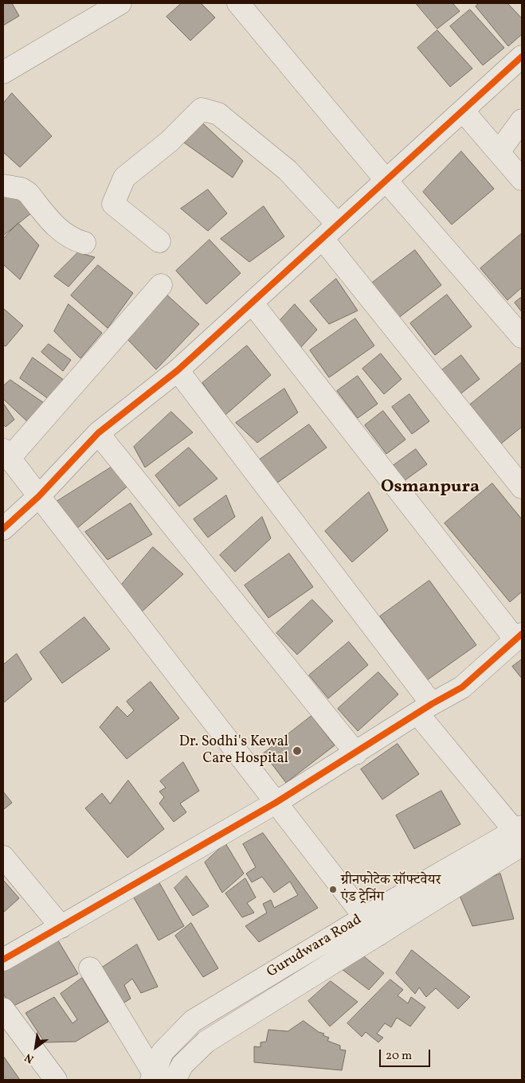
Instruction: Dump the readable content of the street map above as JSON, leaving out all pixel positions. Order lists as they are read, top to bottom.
{
  "streets": {
    "street": ["Gurudwara Road"]
  },
  "districts": ["Osmanpura"],
  "places": ["Dr. Sodhi's Kewal Care Hospital", "ग्रीनफोटेक सॉफ्टवेयर एंड ट्रेनिंग"],
  "scale_bar": "20 m",
  "north": "bottom left"
}
